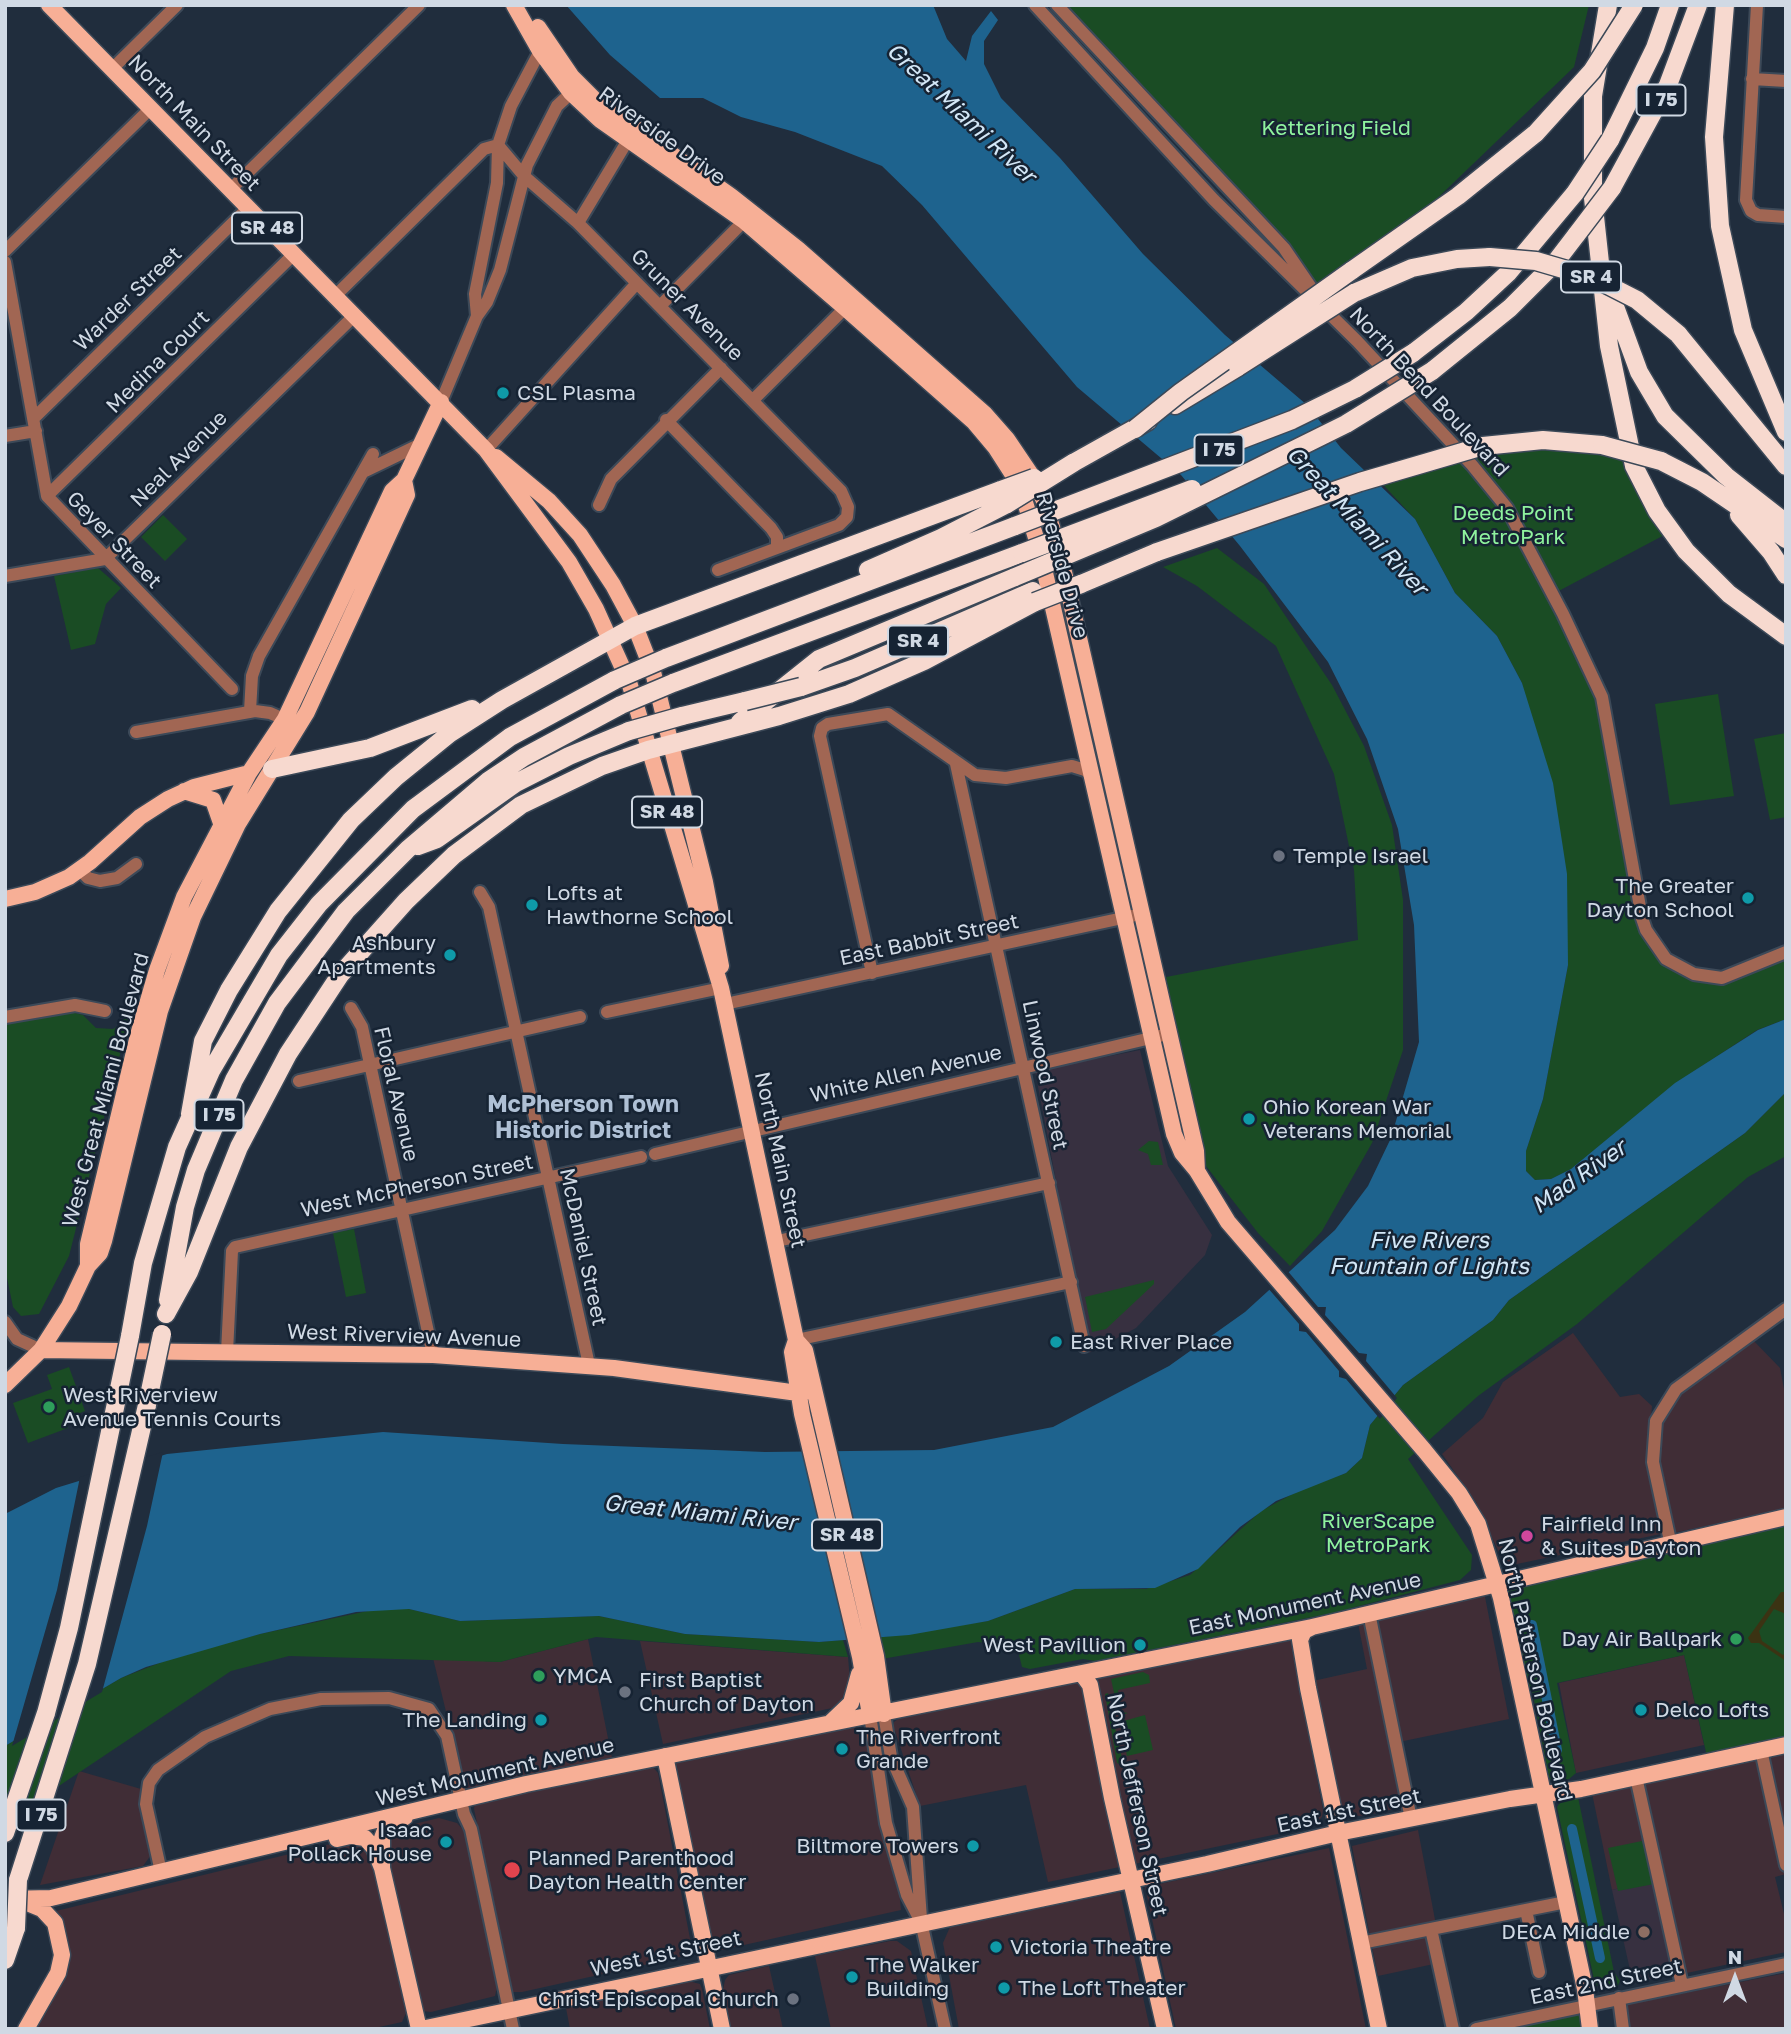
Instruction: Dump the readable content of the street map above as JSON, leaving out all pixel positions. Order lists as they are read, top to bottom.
{
  "streets": {
    "highway": ["I 75", "SR 4"],
    "main road": [
      "North Main Street",
      "Riverside Drive",
      "SR 48",
      "West Great Miami Boulevard",
      "West Riverview Avenue",
      "East Monument Avenue",
      "North Patterson Boulevard",
      "West Monument Avenue",
      "North Jefferson Street",
      "East 1st Street",
      "West 1st Street"
    ],
    "street": [
      "Warder Street",
      "Gruner Avenue",
      "Medina Court",
      "North Bend Boulevard",
      "Neal Avenue",
      "Geyer Street",
      "East Babbit Street",
      "White Allen Avenue",
      "Linwood Street",
      "Floral Avenue",
      "West McPherson Street",
      "McDaniel Street",
      "East 2nd Street"
    ]
  },
  "crossings": [
    ["I 75", "SR 4"],
    ["North Main Street", "SR 48"],
    ["North Main Street", "Warder Street"],
    ["North Main Street", "Medina Court"],
    ["North Main Street", "Neal Avenue"],
    ["North Main Street", "East Babbit Street"],
    ["North Main Street", "White Allen Avenue"],
    ["North Main Street", "West Great Miami Boulevard"],
    ["North Main Street", "West Riverview Avenue"],
    ["North Main Street", "East Monument Avenue"],
    ["North Main Street", "East 1st Street"],
    ["North Main Street", "West 1st Street"],
    ["Riverside Drive", "East Babbit Street"],
    ["Riverside Drive", "White Allen Avenue"],
    ["Riverside Drive", "North Patterson Boulevard"],
    ["SR 48", "East Monument Avenue"],
    ["SR 48", "West Monument Avenue"],
    ["Warder Street", "Geyer Street"],
    ["Medina Court", "Geyer Street"],
    ["Neal Avenue", "Geyer Street"],
    ["East Babbit Street", "Linwood Street"],
    ["White Allen Avenue", "Linwood Street"],
    ["West Great Miami Boulevard", "West Riverview Avenue"],
    ["Floral Avenue", "West McPherson Street"],
    ["Floral Avenue", "West Riverview Avenue"],
    ["West McPherson Street", "McDaniel Street"],
    ["West McPherson Street", "West Riverview Avenue"],
    ["McDaniel Street", "West Riverview Avenue"],
    ["East Monument Avenue", "North Patterson Boulevard"],
    ["East Monument Avenue", "West Monument Avenue"],
    ["East Monument Avenue", "North Jefferson Street"],
    ["North Patterson Boulevard", "East 1st Street"],
    ["North Patterson Boulevard", "East 2nd Street"],
    ["North Jefferson Street", "East 1st Street"],
    ["East 1st Street", "West 1st Street"]
  ],
  "districts": ["McPherson Town Historic District"],
  "water": ["Great Miami River", "Mad River", "Five Rivers Fountain of Lights"],
  "parks": ["Kettering Field", "Deeds Point MetroPark", "RiverScape MetroPark"],
  "places": [
    "CSL Plasma",
    "Temple Israel",
    "The Greater Dayton School",
    "Lofts at Hawthorne School",
    "Ashbury Apartments",
    "Ohio Korean War Veterans Memorial",
    "East River Place",
    "West Riverview Avenue Tennis Courts",
    "Fairfield Inn & Suites Dayton",
    "Day Air Ballpark",
    "West Pavillion",
    "YMCA",
    "First Baptist Church of Dayton",
    "Delco Lofts",
    "The Landing",
    "The Riverfront Grande",
    "Isaac Pollack House",
    "Biltmore Towers",
    "Planned Parenthood Dayton Health Center",
    "DECA Middle",
    "Victoria Theatre",
    "The Walker Building",
    "The Loft Theater",
    "Christ Episcopal Church"
  ],
  "north": "top"
}
